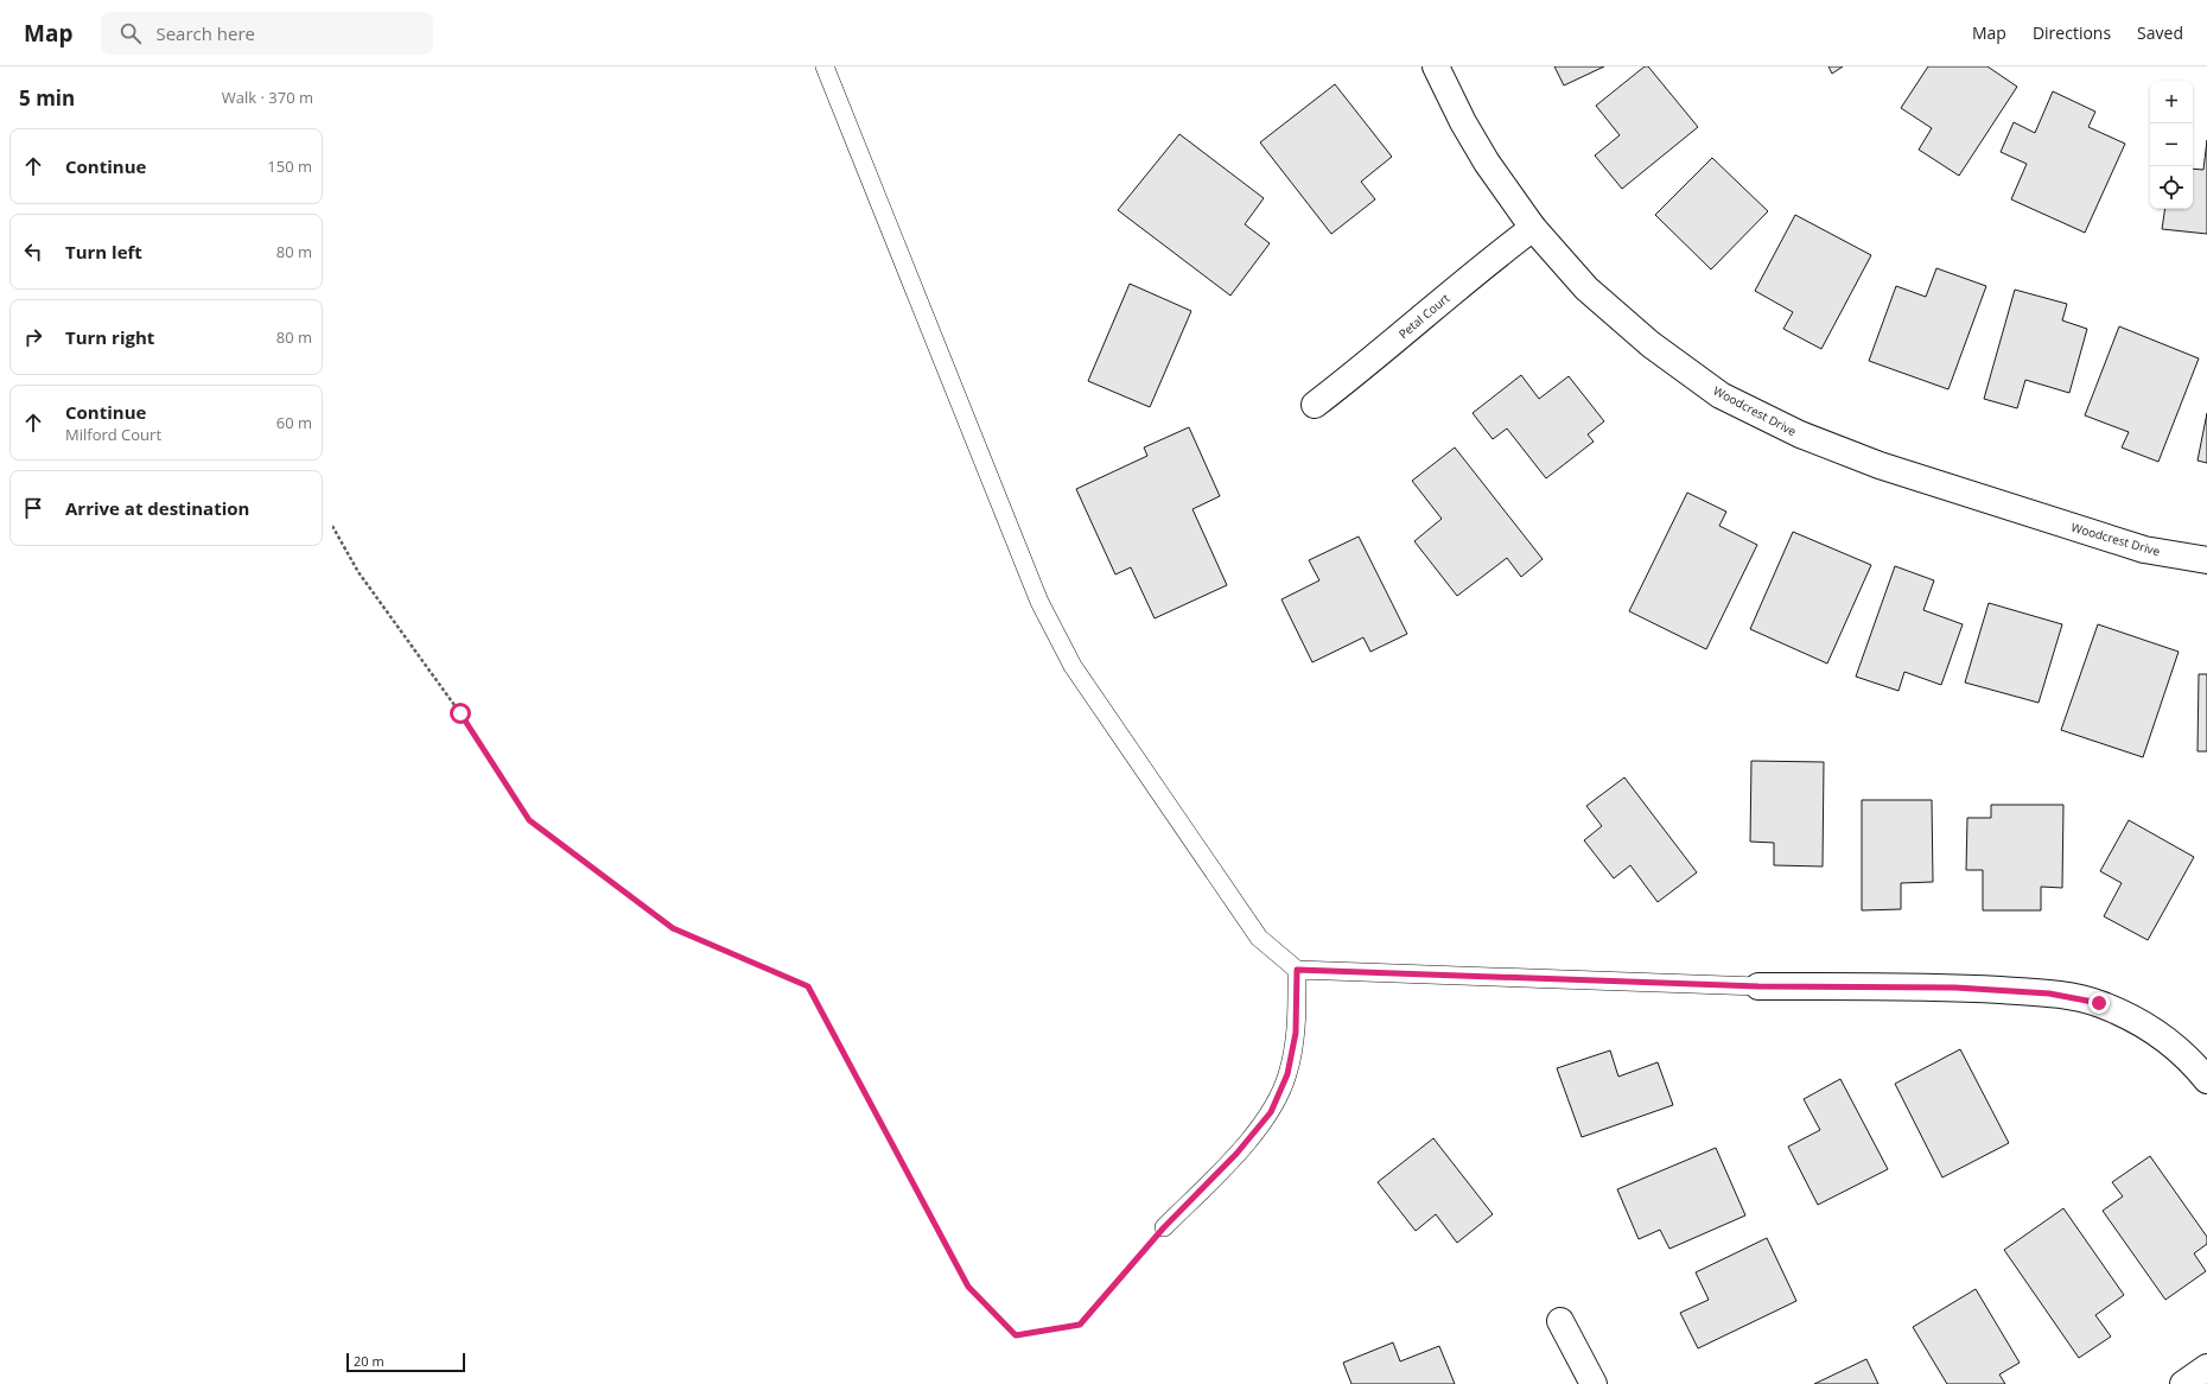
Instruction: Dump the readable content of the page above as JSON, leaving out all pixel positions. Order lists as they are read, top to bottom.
{
  "streets": {
    "street": ["Petal Court", "Woodcrest Drive"]
  },
  "crossings": [
    ["Petal Court", "Woodcrest Drive"]
  ],
  "scale_bar": "20 m",
  "page": {
    "header": "Map",
    "search": "Search here",
    "nav": ["Map", "Directions", "Saved"],
    "heading": ["5 min", "Walk · 370 m"],
    "map_buttons": ["+", "−"],
    "list": [
      ["Continue", "150 m"],
      ["Turn left", "80 m"],
      ["Turn right", "80 m"],
      ["Continue", "Milford Court", "60 m"],
      "Arrive at destination"
    ],
    "scale": "20 m"
  }
}
